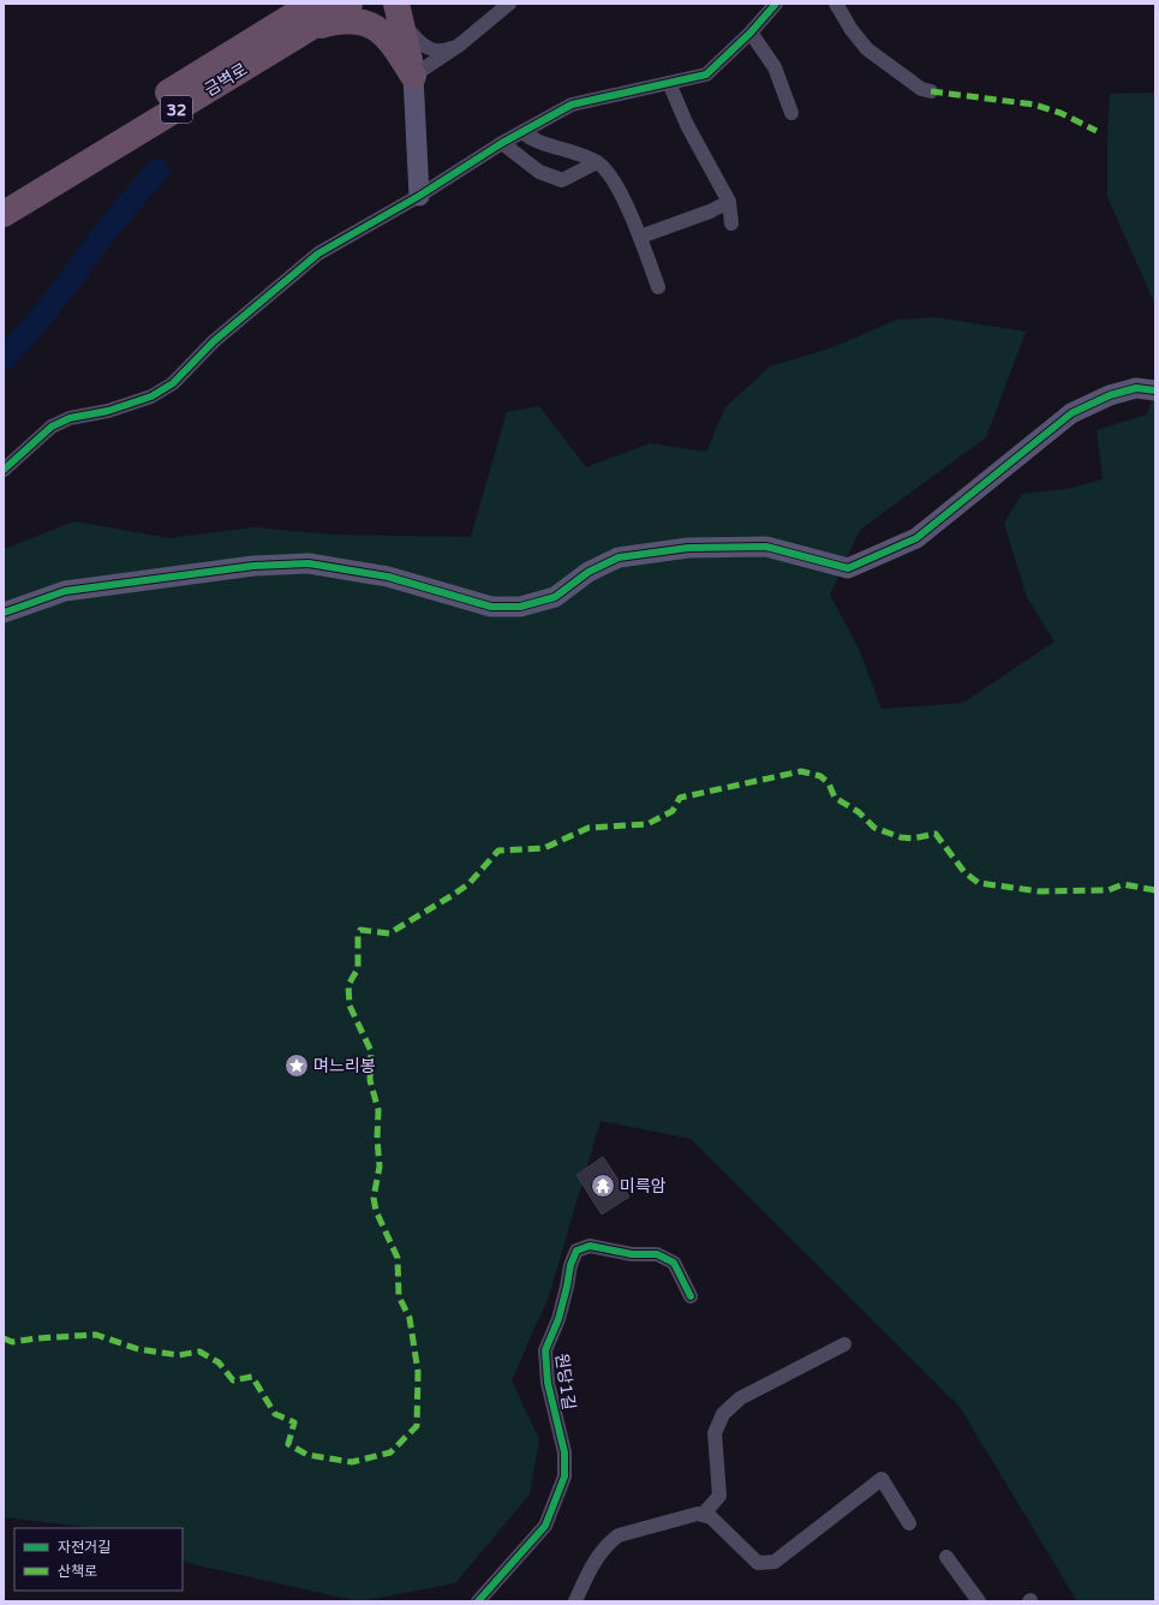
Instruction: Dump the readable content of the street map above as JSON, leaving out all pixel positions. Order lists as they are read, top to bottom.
{
  "streets": {
    "highway": ["금벽로", "32"],
    "street": ["원당1길"]
  },
  "places": {
    "place": ["며느리봉"],
    "temple": ["미륵암"]
  },
  "legend": ["자전거길", "산책로"]
}
